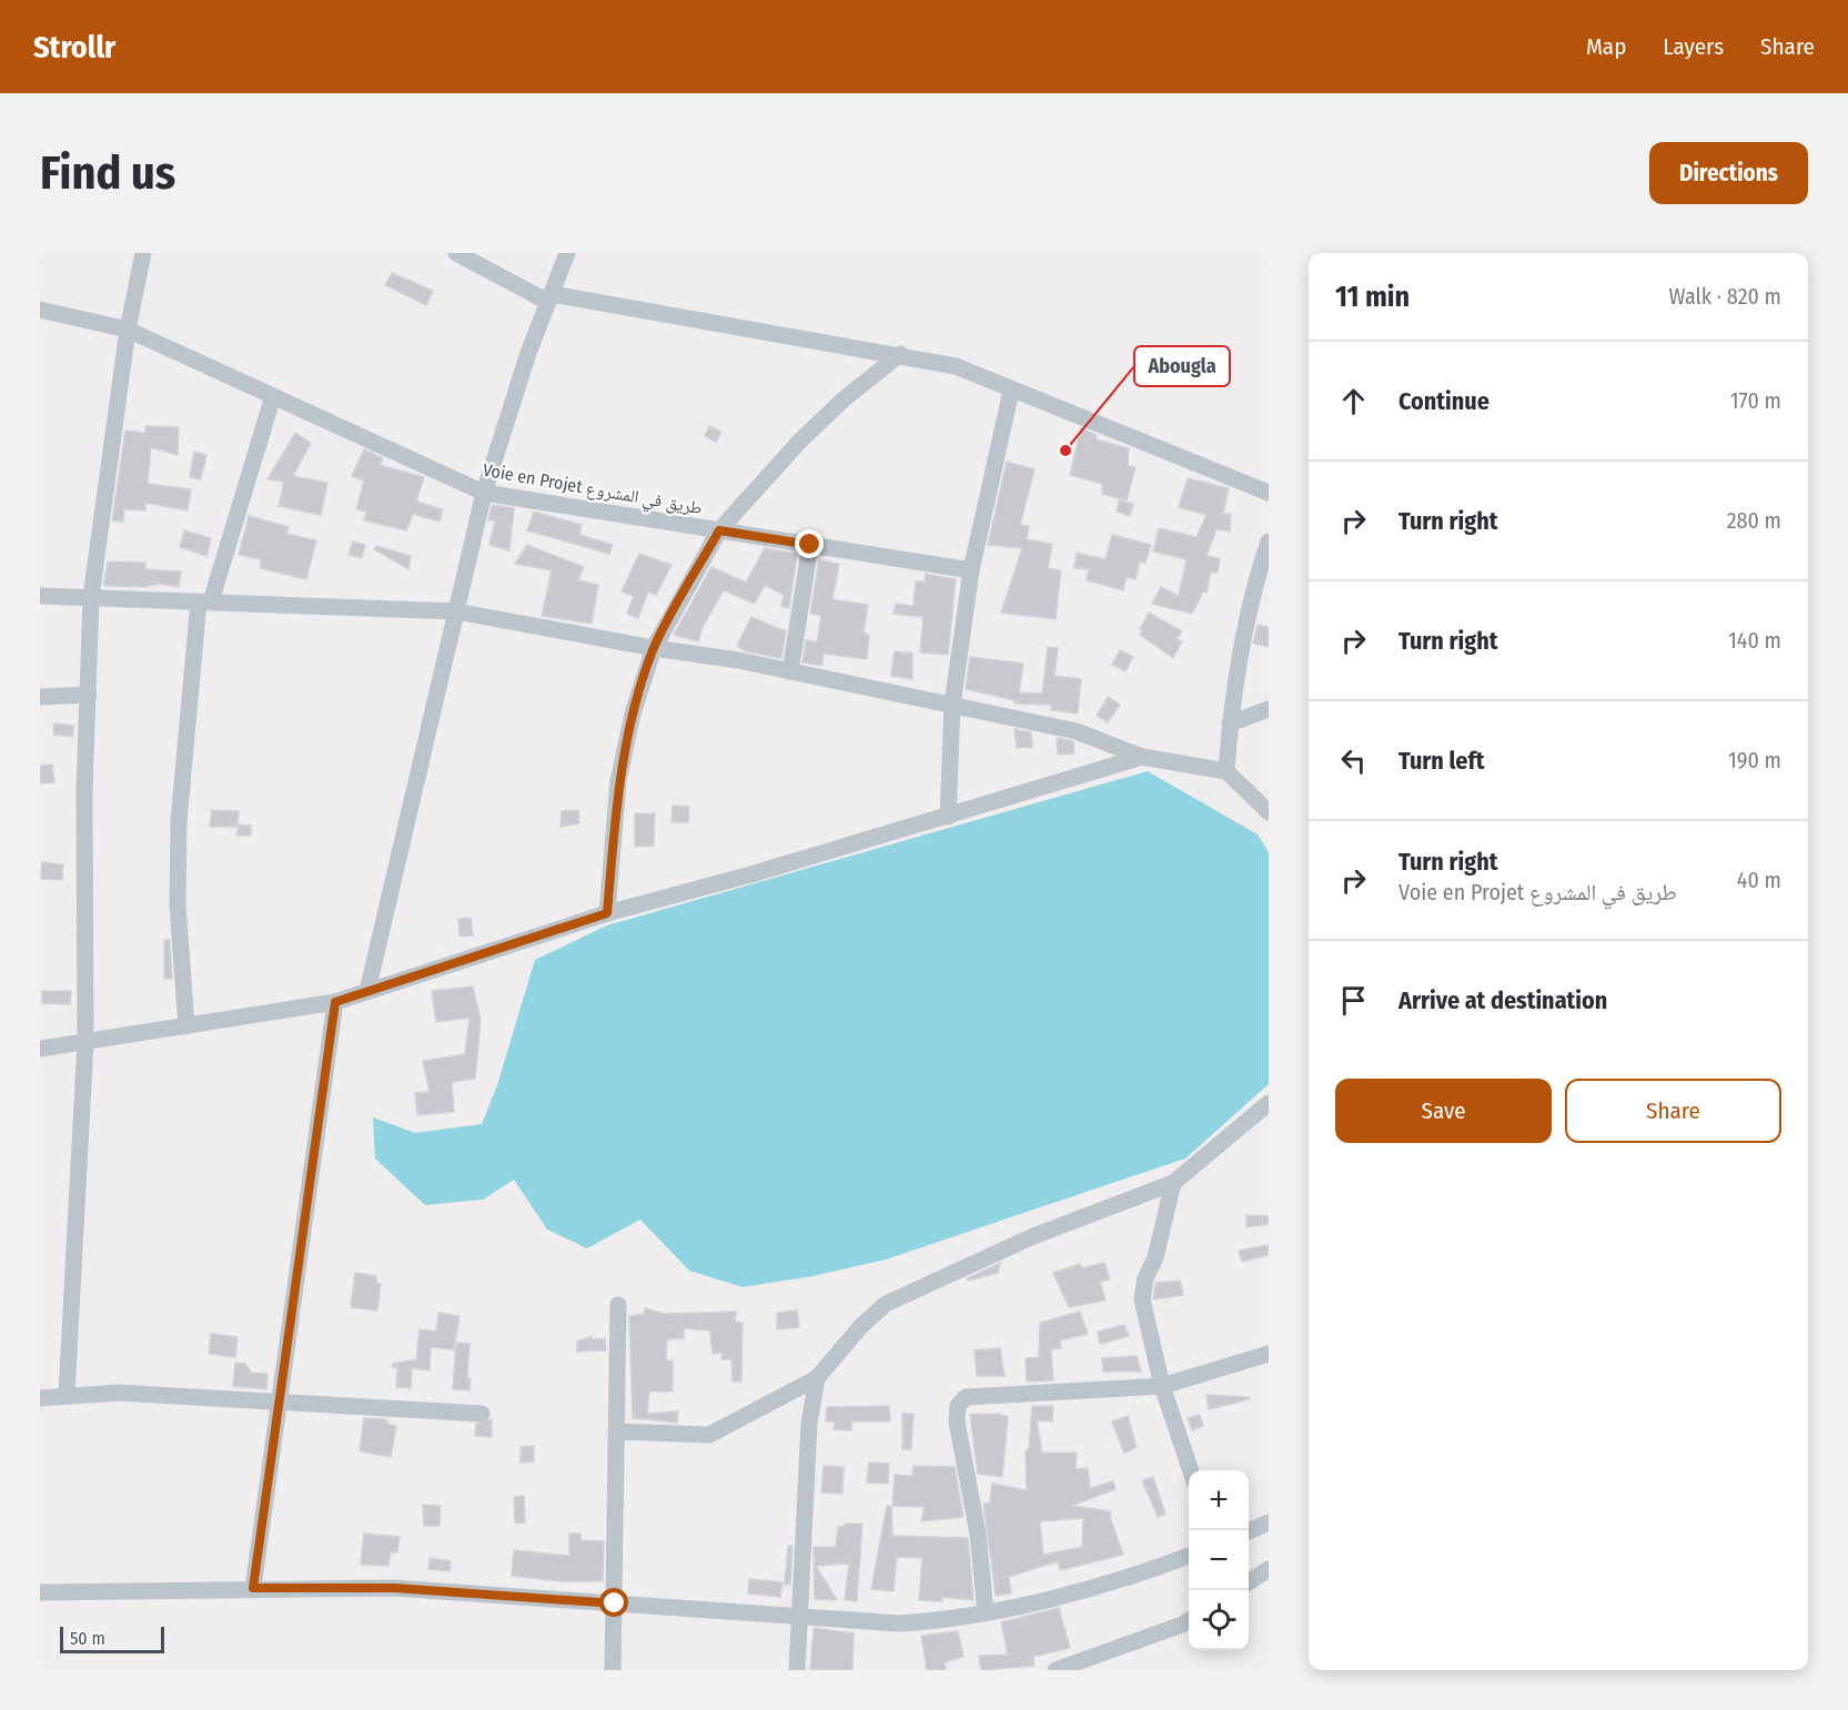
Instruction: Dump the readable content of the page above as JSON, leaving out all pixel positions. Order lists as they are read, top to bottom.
{
  "streets": {
    "street": ["Voie en Projet طريق في المشروع"]
  },
  "places": ["Abougla"],
  "scale_bar": "50 m",
  "page": {
    "header": "Strollr",
    "nav": ["Map", "Layers", "Share"],
    "buttons": [
      "Directions",
      ["Save", "Share"]
    ],
    "title": "Find us",
    "heading": ["11 min", "Walk · 820 m"],
    "list": [
      ["Continue", "170 m"],
      ["Turn right", "280 m"],
      ["Turn right", "140 m"],
      ["Turn left", "190 m"],
      ["Turn right", "Voie en Projet طريق في المشروع", "40 m"],
      "Arrive at destination"
    ],
    "map_buttons": ["+", "−"],
    "scale": "50 m"
  }
}
